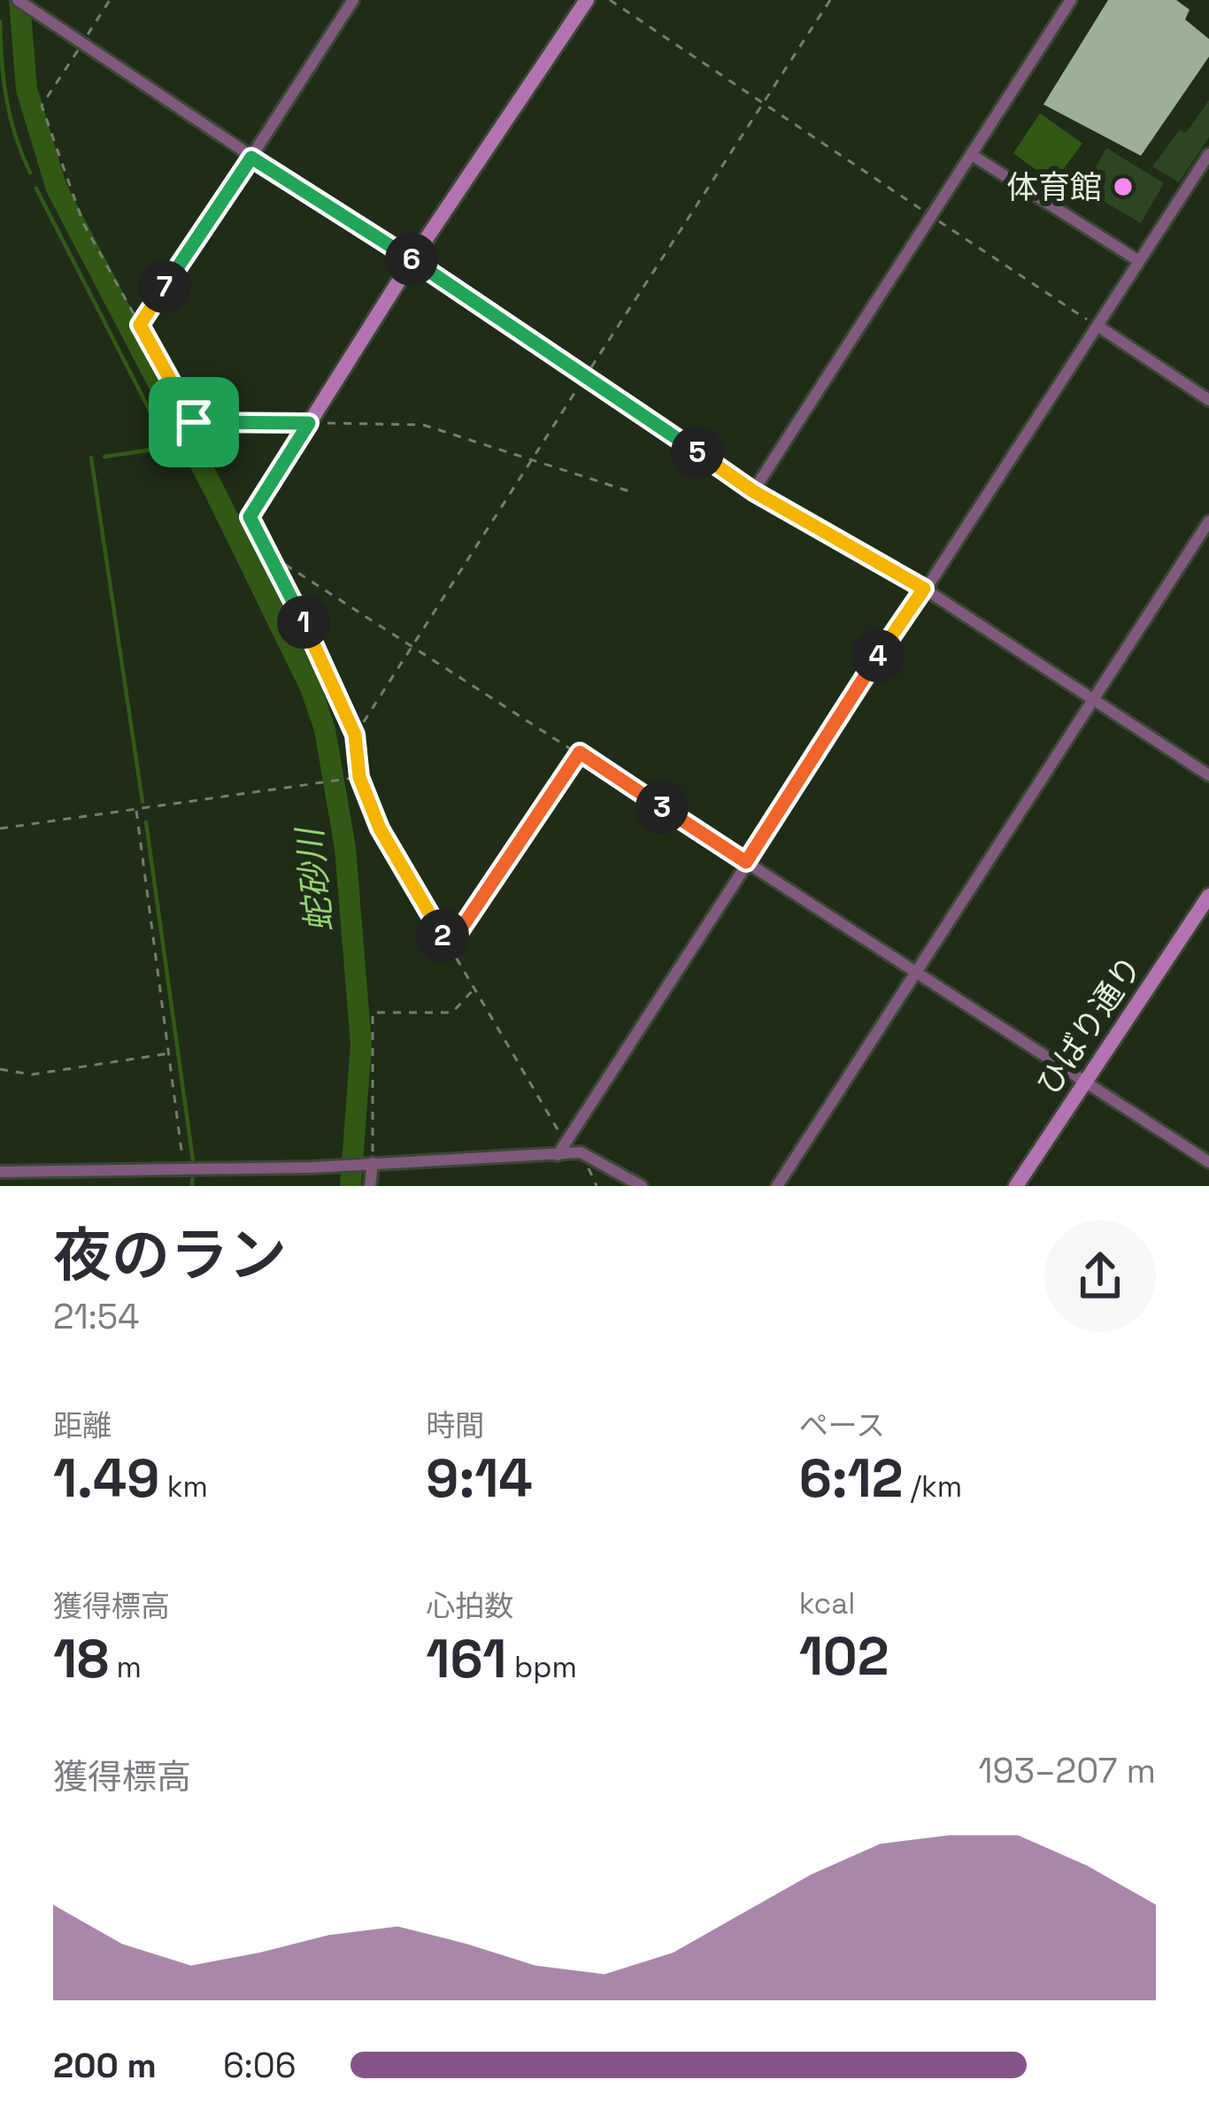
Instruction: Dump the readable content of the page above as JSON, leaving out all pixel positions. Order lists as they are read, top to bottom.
{
  "streets": {
    "street": ["ひばり通り"]
  },
  "water": ["蛇砂川"],
  "places": ["体育館"],
  "page": {
    "pins": [
      "6",
      "7",
      "5",
      "1",
      "4",
      "3",
      "2"
    ],
    "heading": ["夜のラン", "21:54"],
    "stats": [
      ["距離", "1.49 km"],
      ["時間", "9:14"],
      ["ペース", "6:12 /km"],
      ["獲得標高", "18 m"],
      ["心拍数", "161 bpm"],
      ["kcal", "102"]
    ],
    "chart": ["獲得標高", "193–207 m"],
    "list": [
      {
        "name": "200 m",
        "note": "6:06"
      }
    ]
  }
}
